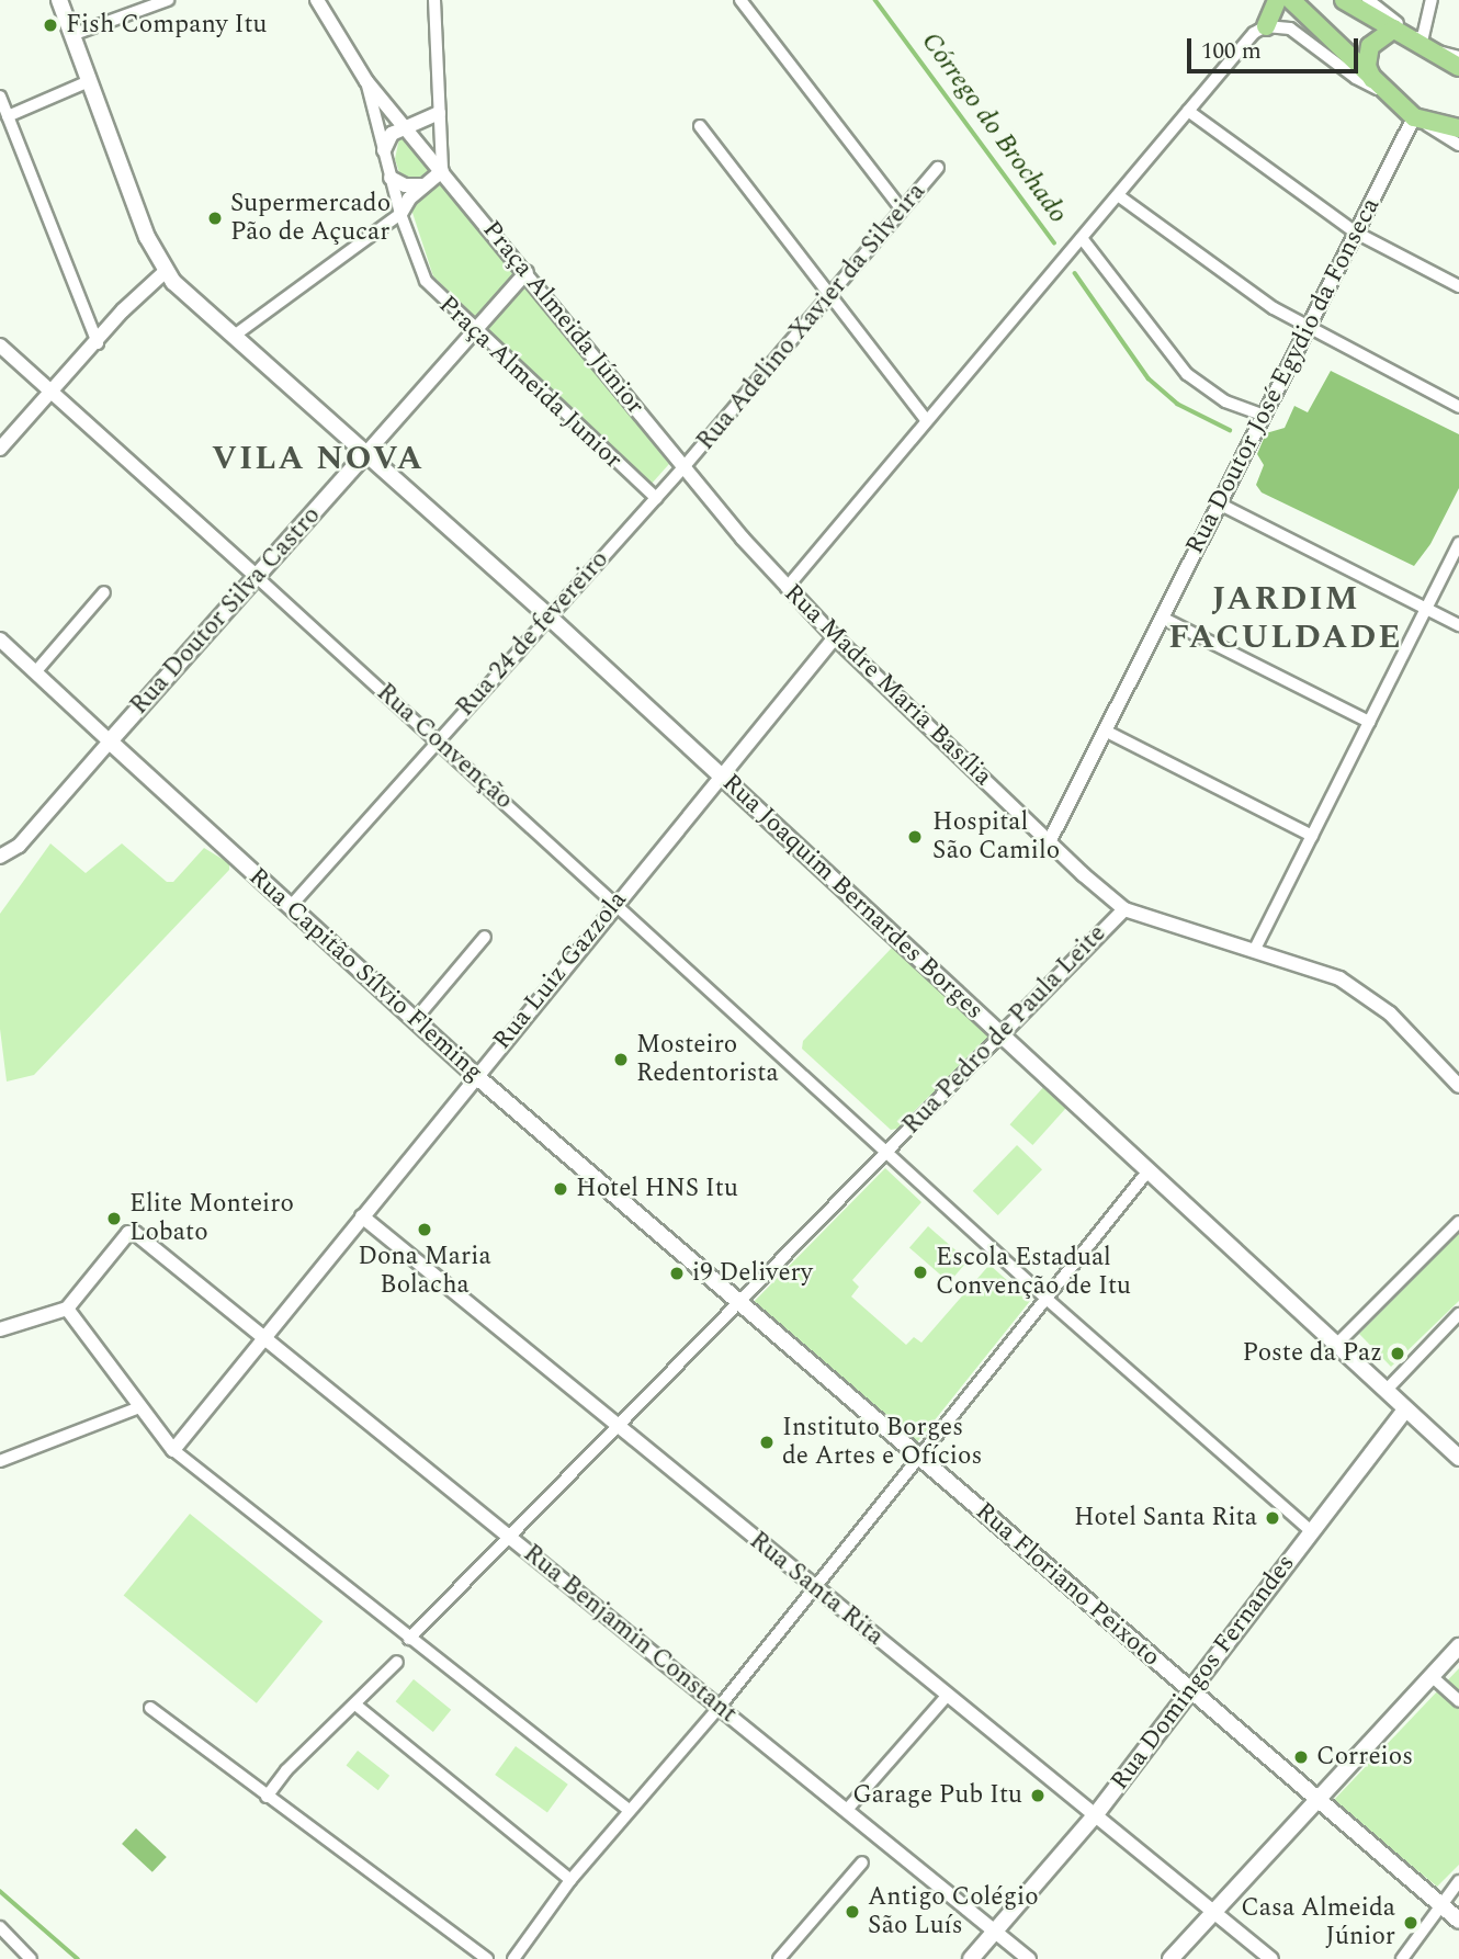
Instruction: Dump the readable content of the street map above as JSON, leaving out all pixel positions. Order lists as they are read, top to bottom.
{
  "streets": {
    "main road": [
      "Rua Doutor Silva Castro",
      "Rua Joaquim Bernardes Borges",
      "Rua Capitão Sílvio Fleming",
      "Rua Floriano Peixoto",
      "Rua Domingos Fernandes"
    ],
    "street": [
      "Rua Adelino Xavier da Silveira",
      "Praça Almeida Júnior",
      "Rua Doutor José Egydio da Fonseca",
      "Praça Almeida Junior",
      "Rua 24 de fevereiro",
      "Rua Madre Maria Basília",
      "Rua Convenção",
      "Rua Luiz Gazzola",
      "Rua Pedro de Paula Leite",
      "Rua Santa Rita",
      "Rua Benjamin Constant"
    ]
  },
  "crossings": [
    ["Rua Adelino Xavier da Silveira", "Praça Almeida Júnior"],
    ["Rua Adelino Xavier da Silveira", "Rua 24 de fevereiro"],
    ["Rua Adelino Xavier da Silveira", "Rua Madre Maria Basília"],
    ["Praça Almeida Júnior", "Praça Almeida Junior"],
    ["Praça Almeida Júnior", "Rua Doutor Silva Castro"],
    ["Praça Almeida Júnior", "Rua 24 de fevereiro"],
    ["Praça Almeida Júnior", "Rua Madre Maria Basília"],
    ["Rua Doutor José Egydio da Fonseca", "Rua Madre Maria Basília"],
    ["Praça Almeida Junior", "Rua Doutor Silva Castro"],
    ["Praça Almeida Junior", "Rua 24 de fevereiro"],
    ["Rua Doutor Silva Castro", "Rua Convenção"],
    ["Rua Doutor Silva Castro", "Rua Joaquim Bernardes Borges"],
    ["Rua Doutor Silva Castro", "Rua Capitão Sílvio Fleming"],
    ["Rua 24 de fevereiro", "Rua Madre Maria Basília"],
    ["Rua 24 de fevereiro", "Rua Convenção"],
    ["Rua 24 de fevereiro", "Rua Joaquim Bernardes Borges"],
    ["Rua 24 de fevereiro", "Rua Capitão Sílvio Fleming"],
    ["Rua Madre Maria Basília", "Rua Luiz Gazzola"],
    ["Rua Madre Maria Basília", "Rua Pedro de Paula Leite"],
    ["Rua Convenção", "Rua Luiz Gazzola"],
    ["Rua Convenção", "Rua Pedro de Paula Leite"],
    ["Rua Convenção", "Rua Domingos Fernandes"],
    ["Rua Joaquim Bernardes Borges", "Rua Luiz Gazzola"],
    ["Rua Joaquim Bernardes Borges", "Rua Pedro de Paula Leite"],
    ["Rua Joaquim Bernardes Borges", "Rua Domingos Fernandes"],
    ["Rua Luiz Gazzola", "Rua Capitão Sílvio Fleming"],
    ["Rua Luiz Gazzola", "Rua Santa Rita"],
    ["Rua Luiz Gazzola", "Rua Benjamin Constant"],
    ["Rua Capitão Sílvio Fleming", "Rua Pedro de Paula Leite"],
    ["Rua Capitão Sílvio Fleming", "Rua Floriano Peixoto"],
    ["Rua Floriano Peixoto", "Rua Domingos Fernandes"],
    ["Rua Santa Rita", "Rua Domingos Fernandes"],
    ["Rua Benjamin Constant", "Rua Domingos Fernandes"]
  ],
  "districts": ["VILA NOVA", "JARDIM FACULDADE"],
  "water": ["Córrego do Brochado"],
  "places": [
    "Fish Company Itu",
    "Supermercado Pão de Açucar",
    "Hospital São Camilo",
    "Mosteiro Redentorista",
    "Hotel HNS Itu",
    "Elite Monteiro Lobato",
    "Dona Maria Bolacha",
    "Escola Estadual Convenção de Itu",
    "i9 Delivery",
    "Poste da Paz",
    "Instituto Borges de Artes e Ofícios",
    "Hotel Santa Rita",
    "Correios",
    "Garage Pub Itu",
    "Antigo Colégio São Luís",
    "Casa Almeida Júnior"
  ],
  "scale_bar": "100 m"
}
